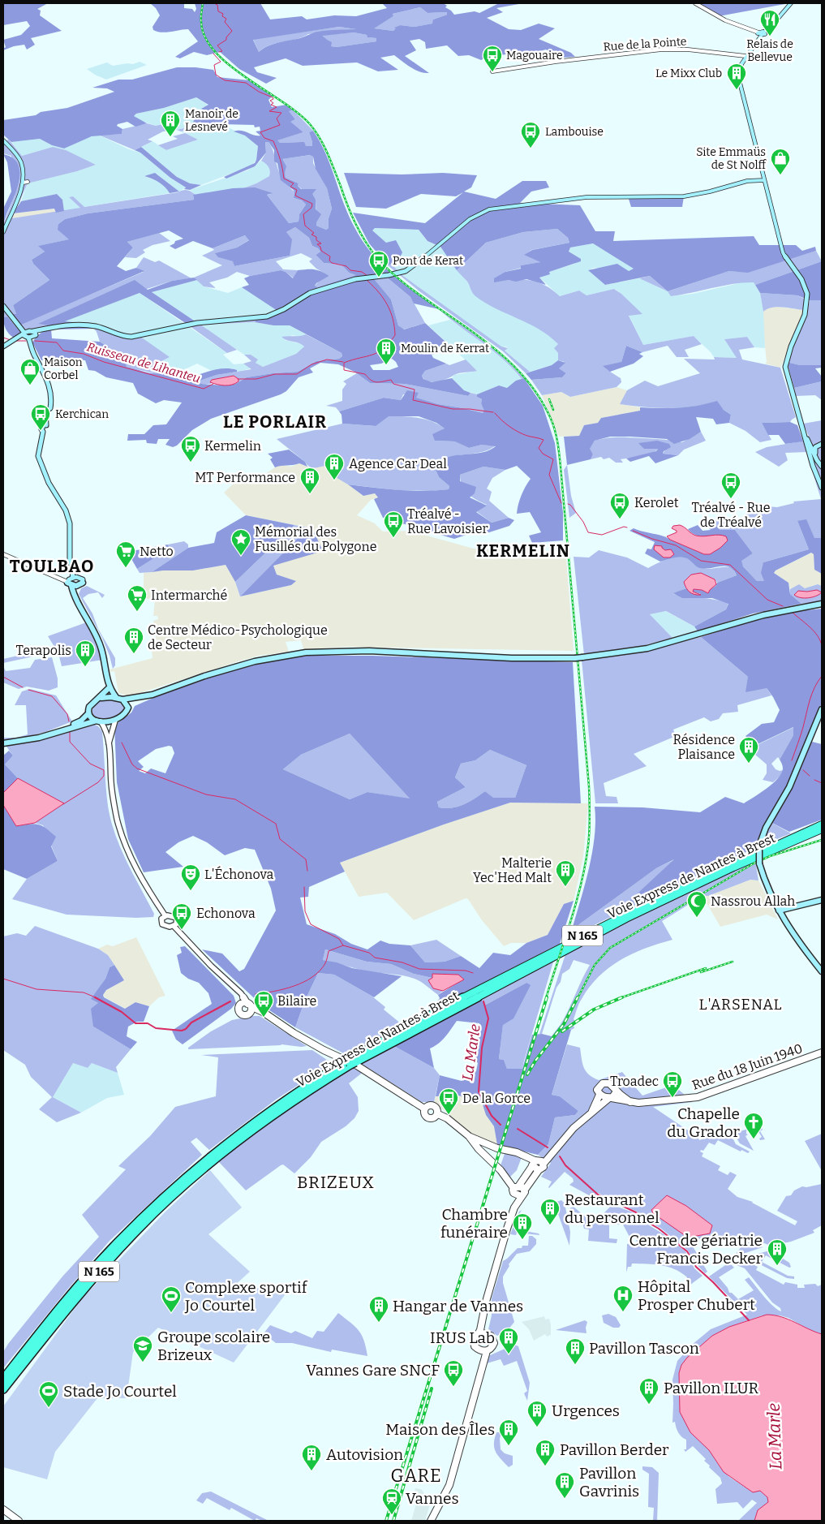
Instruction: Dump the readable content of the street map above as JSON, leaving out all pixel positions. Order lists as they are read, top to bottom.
{
  "streets": {
    "highway": ["Voie Express de Nantes à Brest", "N 165"],
    "street": ["Rue de la Pointe", "Rue du 18 Juin 1940"]
  },
  "districts": [
    "LE PORLAIR",
    "KERMELIN",
    "TOULBAO",
    "L'ARSENAL",
    "BRIZEUX",
    "GARE"
  ],
  "water": ["Ruisseau de Lihanteu", "La Marle"],
  "places": {
    "restaurant": ["Relais de Bellevue"],
    "bus stop": [
      "Magouaire",
      "Lambouise",
      "Pont de Kerat",
      "Kerchican",
      "Kermelin",
      "Tréalvé - Rue de Tréalvé",
      "Kerolet",
      "Tréalvé - Rue Lavoisier",
      "Echonova",
      "Bilaire",
      "Troadec",
      "De la Gorce",
      "Vannes Gare SNCF"
    ],
    "building": [
      "Le Mixx Club",
      "Manoir de Lesnevé",
      "Moulin de Kerrat",
      "Agence Car Deal",
      "MT Performance",
      "Centre Médico-Psychologique de Secteur",
      "Terapolis",
      "Résidence Plaisance",
      "Malterie Yec'Hed Malt",
      "Restaurant du personnel",
      "Chambre funéraire",
      "Centre de gériatrie Francis Decker",
      "Hangar de Vannes",
      "IRUS Lab",
      "Pavillon Tascon",
      "Pavillon ILUR",
      "Urgences",
      "Maison des Îles",
      "Pavillon Berder",
      "Autovision",
      "Pavillon Gavrinis"
    ],
    "shop": ["Site Emmaüs de St Nolff", "Maison Corbel"],
    "place": ["Mémorial des Fusillés du Polygone"],
    "supermarket": ["Netto", "Intermarché"],
    "theatre": ["L'Échonova"],
    "mosque": ["Nassrou Allah"],
    "church": ["Chapelle du Grador"],
    "hospital": ["Hôpital Prosper Chubert"],
    "sports": ["Complexe sportif Jo Courtel", "Stade Jo Courtel"],
    "school or university": ["Groupe scolaire Brizeux"],
    "station": ["Vannes"]
  }
}
